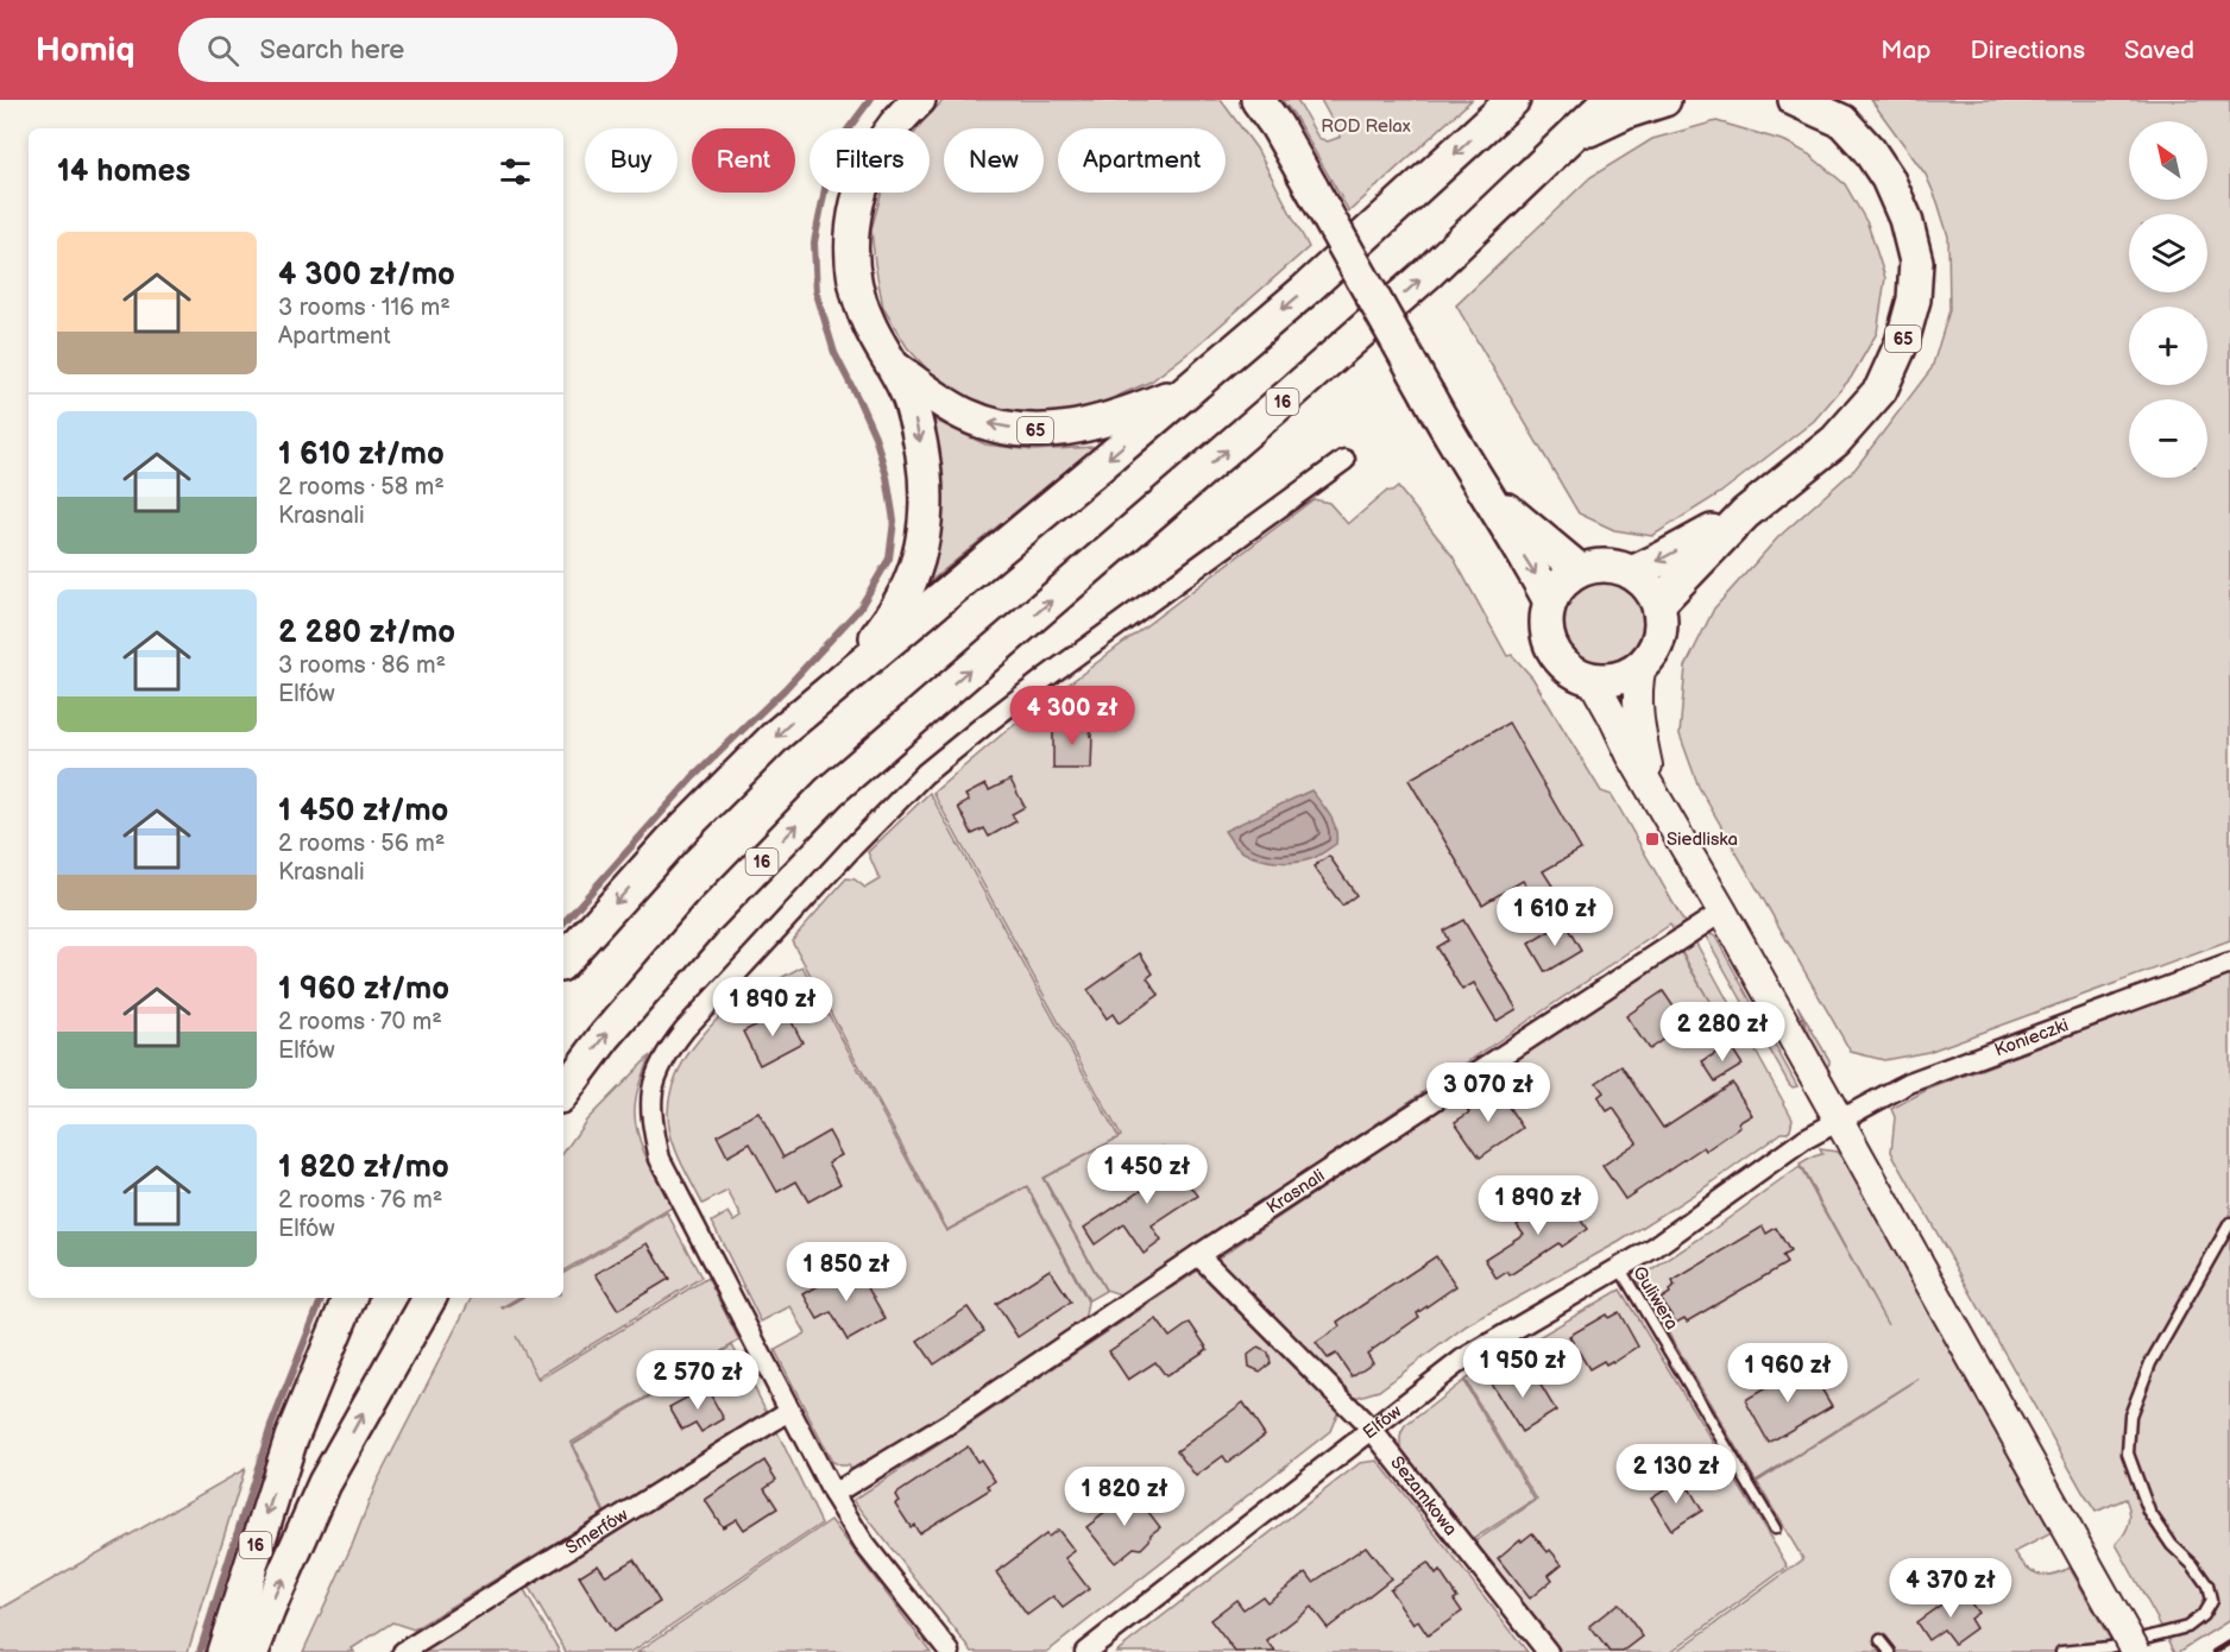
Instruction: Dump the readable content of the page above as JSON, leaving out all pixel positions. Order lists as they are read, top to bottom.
{
  "streets": {
    "main road": ["65", "16"],
    "street": [
      "Konieczki",
      "Krasnali",
      "Elfów",
      "Sezamkowa",
      "Smerfów"
    ],
    "lane": ["Guliwera"]
  },
  "crossings": [
    ["Konieczki", "Elfów"],
    ["Krasnali", "Sezamkowa"],
    ["Guliwera", "Elfów"],
    ["Elfów", "Sezamkowa"]
  ],
  "parks": ["ROD Relax"],
  "places": {
    "transit": ["Siedliska"]
  },
  "north": "top left",
  "page": {
    "header": "Homiq",
    "search": "Search here",
    "nav": ["Map", "Directions", "Saved"],
    "map_buttons": ["+", "−"],
    "chip": [
      "Buy",
      "Rent",
      "Filters",
      "New",
      "Apartment"
    ],
    "heading": "14 homes",
    "list": [
      {
        "name": "4 300 zł/mo",
        "note": "3 rooms · 116 m² · Apartment"
      },
      {
        "name": "1 610 zł/mo",
        "note": "2 rooms · 58 m² · Krasnali"
      },
      {
        "name": "2 280 zł/mo",
        "note": "3 rooms · 86 m² · Elfów"
      },
      {
        "name": "1 450 zł/mo",
        "note": "2 rooms · 56 m² · Krasnali"
      },
      {
        "name": "1 960 zł/mo",
        "note": "2 rooms · 70 m² · Elfów"
      },
      {
        "name": "1 820 zł/mo",
        "note": "2 rooms · 76 m² · Elfów"
      }
    ],
    "price": [
      "4 300 zł",
      "1 610 zł",
      "1 890 zł",
      "2 280 zł",
      "3 070 zł",
      "1 450 zł",
      "1 890 zł",
      "1 850 zł",
      "1 950 zł",
      "1 960 zł",
      "2 570 zł",
      "2 130 zł",
      "1 820 zł",
      "4 370 zł"
    ]
  }
}
